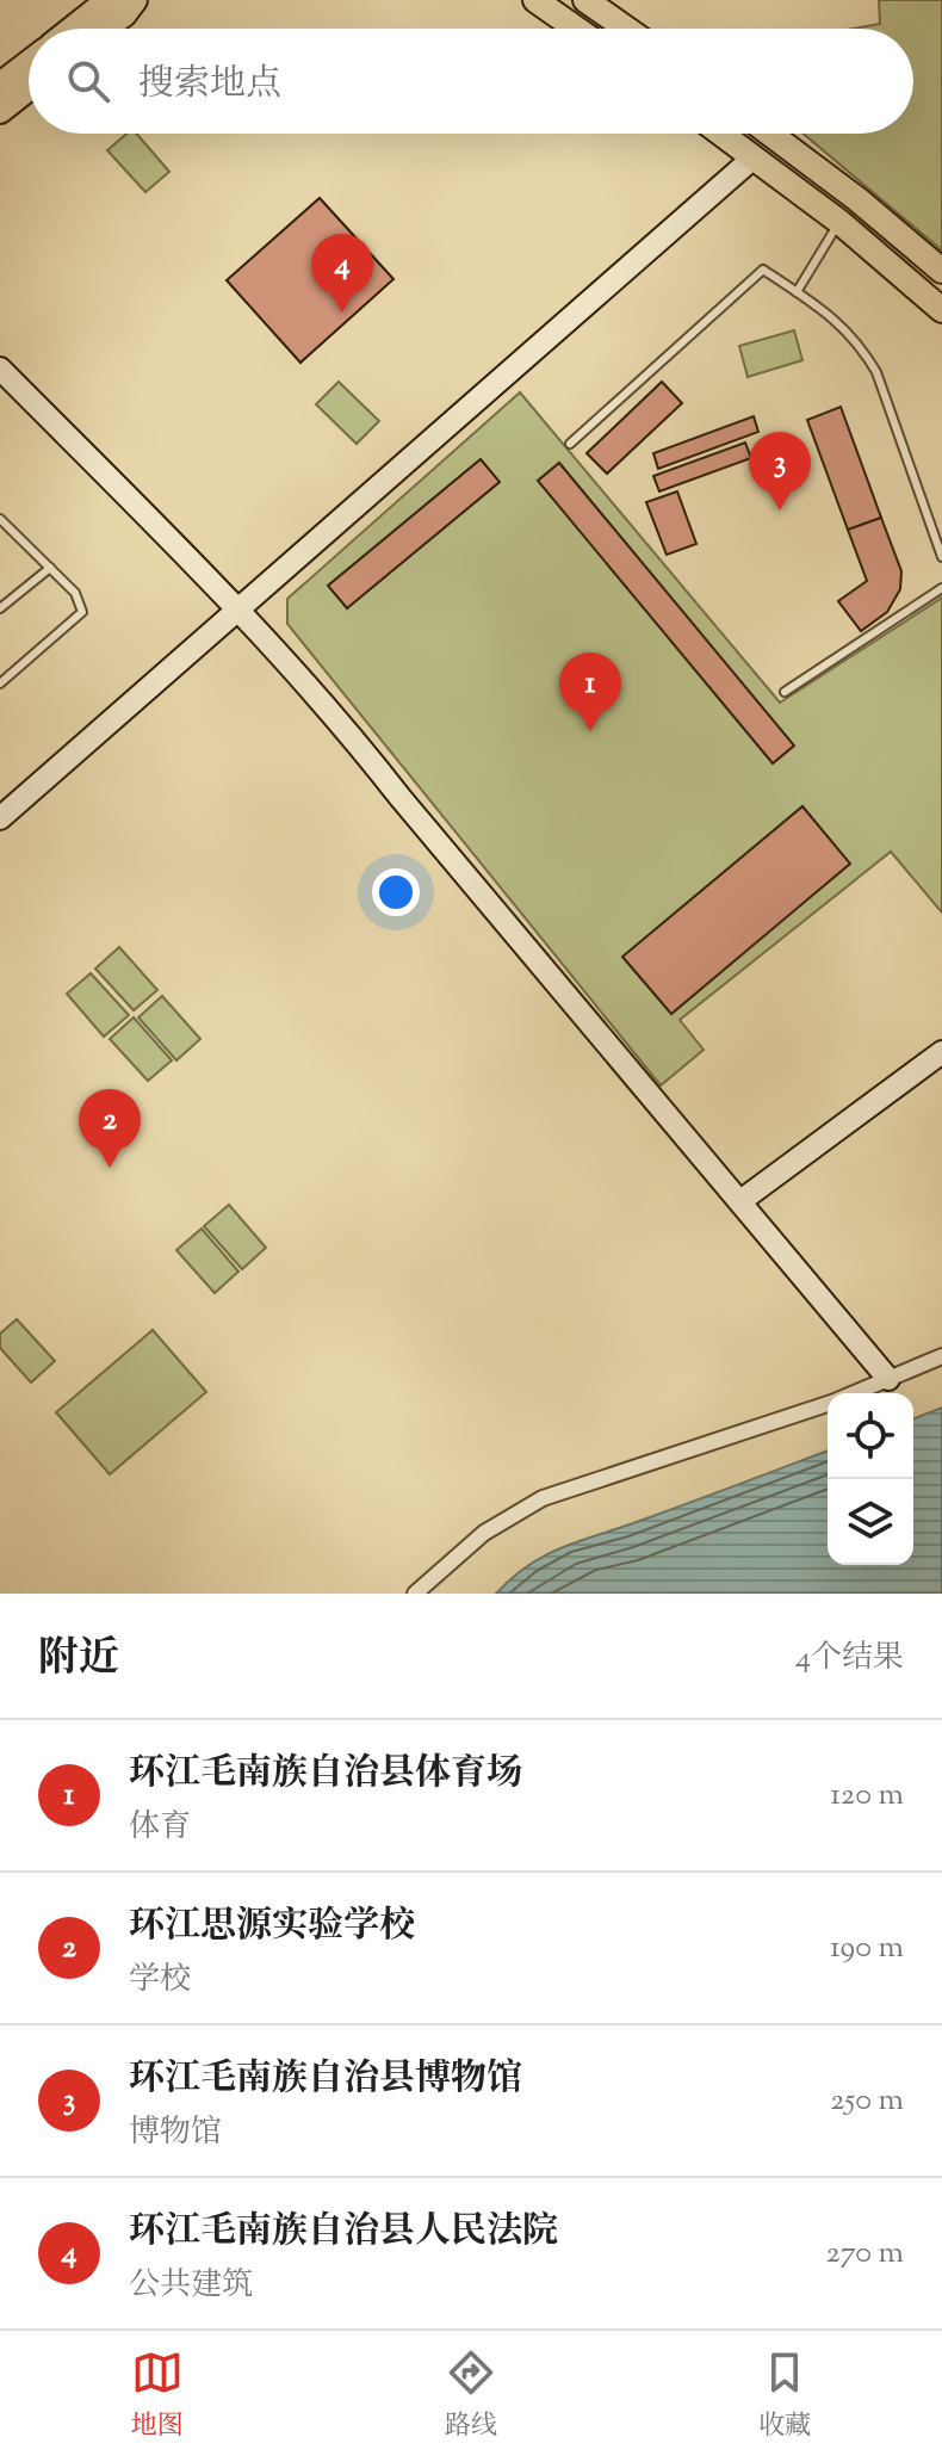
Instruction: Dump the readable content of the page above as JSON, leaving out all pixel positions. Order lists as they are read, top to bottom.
{
  "page": {
    "search": "搜索地点",
    "pins": [
      "4",
      "3",
      "1",
      "2"
    ],
    "heading": ["附近", "4个结果"],
    "list": [
      {
        "mark": "1",
        "name": "环江毛南族自治县体育场",
        "note": "体育",
        "value": "120 m"
      },
      {
        "mark": "2",
        "name": "环江思源实验学校",
        "note": "学校",
        "value": "190 m"
      },
      {
        "mark": "3",
        "name": "环江毛南族自治县博物馆",
        "note": "博物馆",
        "value": "250 m"
      },
      {
        "mark": "4",
        "name": "环江毛南族自治县人民法院",
        "note": "公共建筑",
        "value": "270 m"
      }
    ],
    "nav": ["地图", "路线", "收藏"]
  }
}
